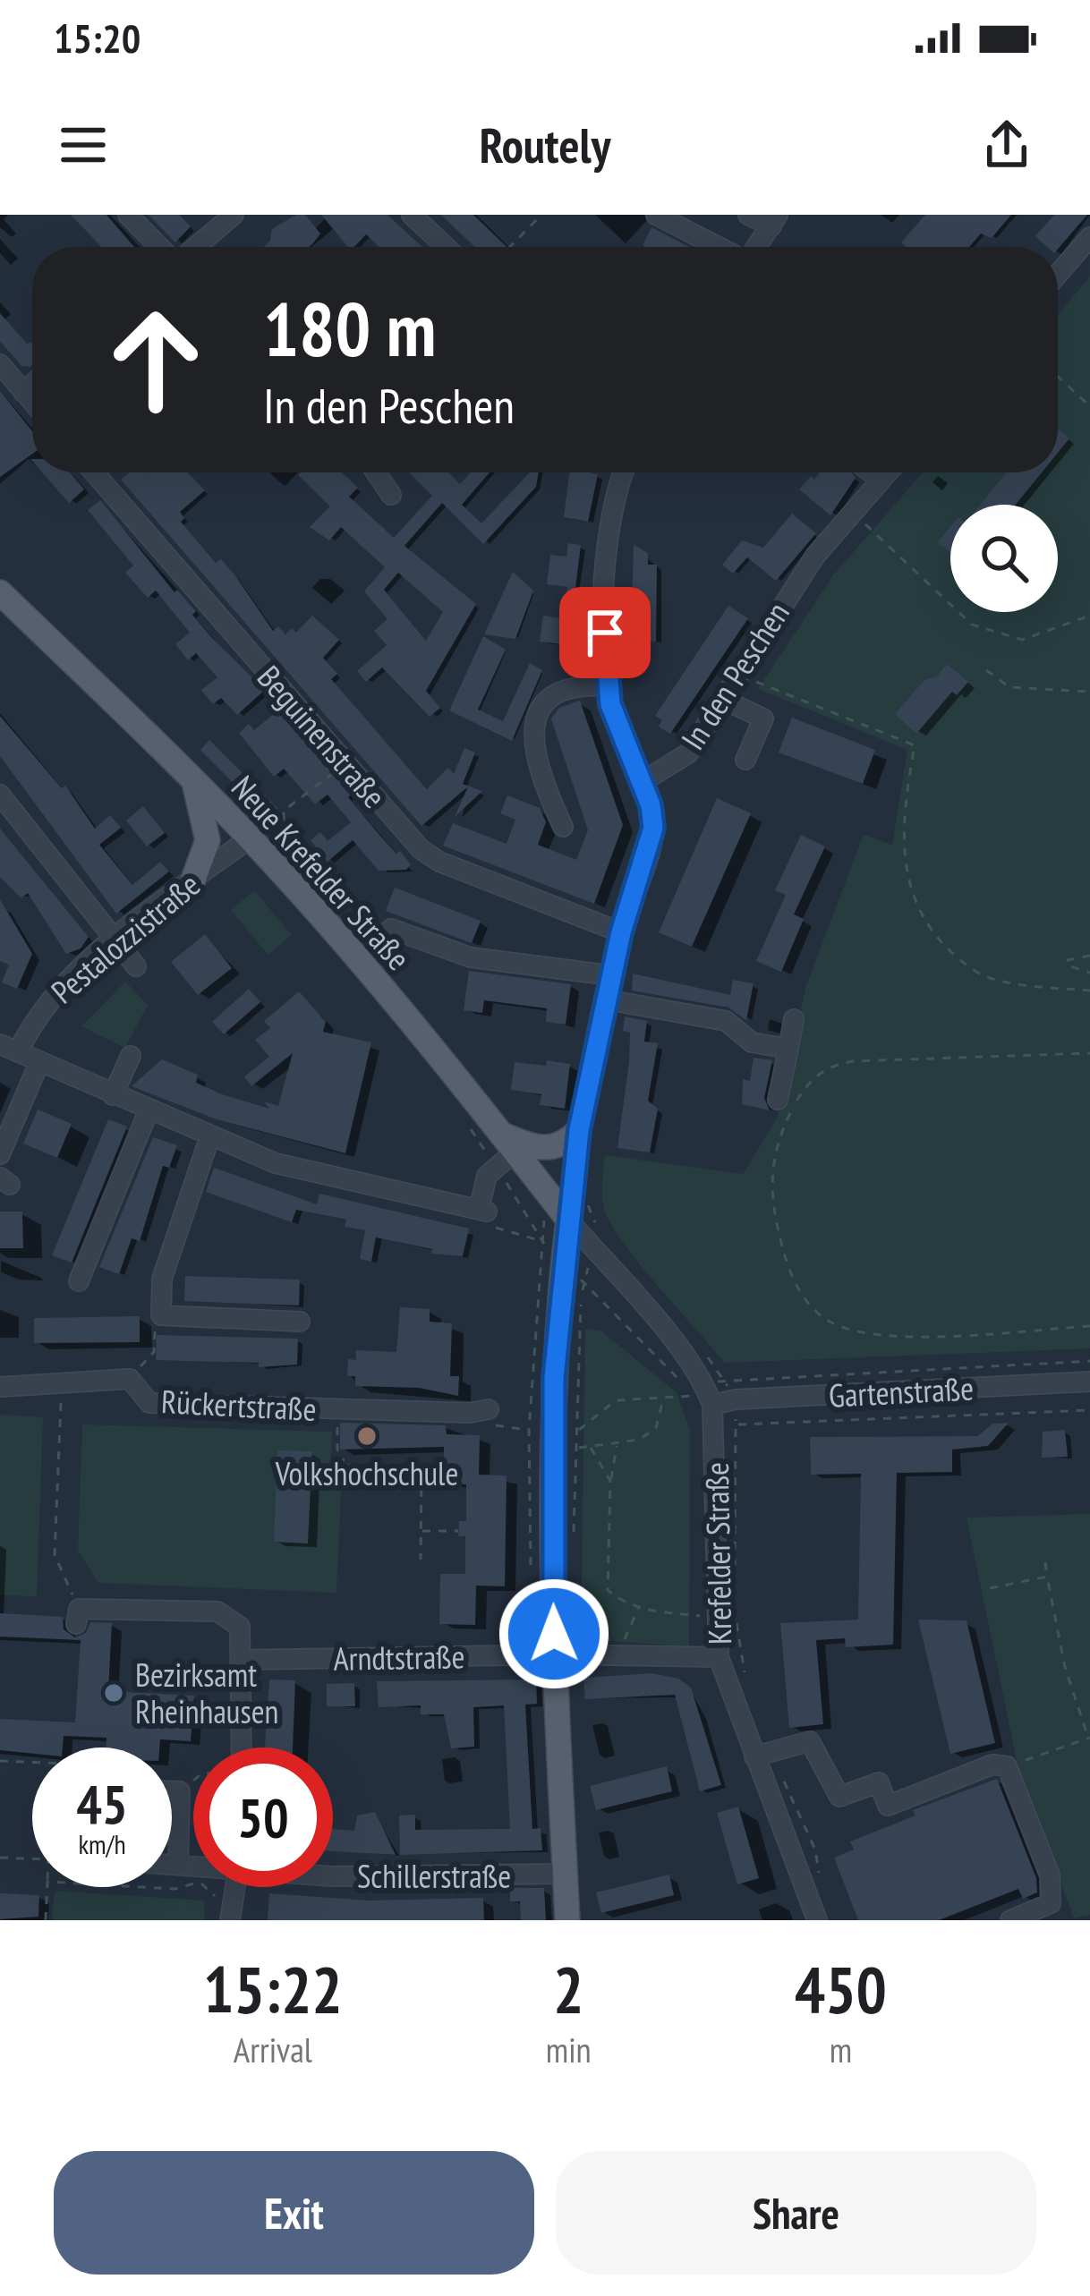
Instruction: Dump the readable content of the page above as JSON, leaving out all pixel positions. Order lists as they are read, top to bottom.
{
  "streets": {
    "main road": ["Neue Krefelder Straße"],
    "street": [
      "In den Peschen",
      "Beguinenstraße",
      "Pestalozzistraße",
      "Gartenstraße",
      "Rückertstraße",
      "Krefelder Straße",
      "Arndtstraße",
      "Schillerstraße"
    ]
  },
  "crossings": [
    ["Neue Krefelder Straße", "Pestalozzistraße"],
    ["Gartenstraße", "Krefelder Straße"],
    ["Krefelder Straße", "Arndtstraße"]
  ],
  "places": ["Volkshochschule", "Bezirksamt Rheinhausen"],
  "page": {
    "status": "15:20",
    "header": "Routely",
    "turn": ["180 m", "In den Peschen"],
    "speed": "45 km/h",
    "limit": "50",
    "eta": [
      "15:22",
      "Arrival",
      "2",
      "min",
      "450",
      "m"
    ],
    "buttons": ["Exit", "Share"]
  }
}
